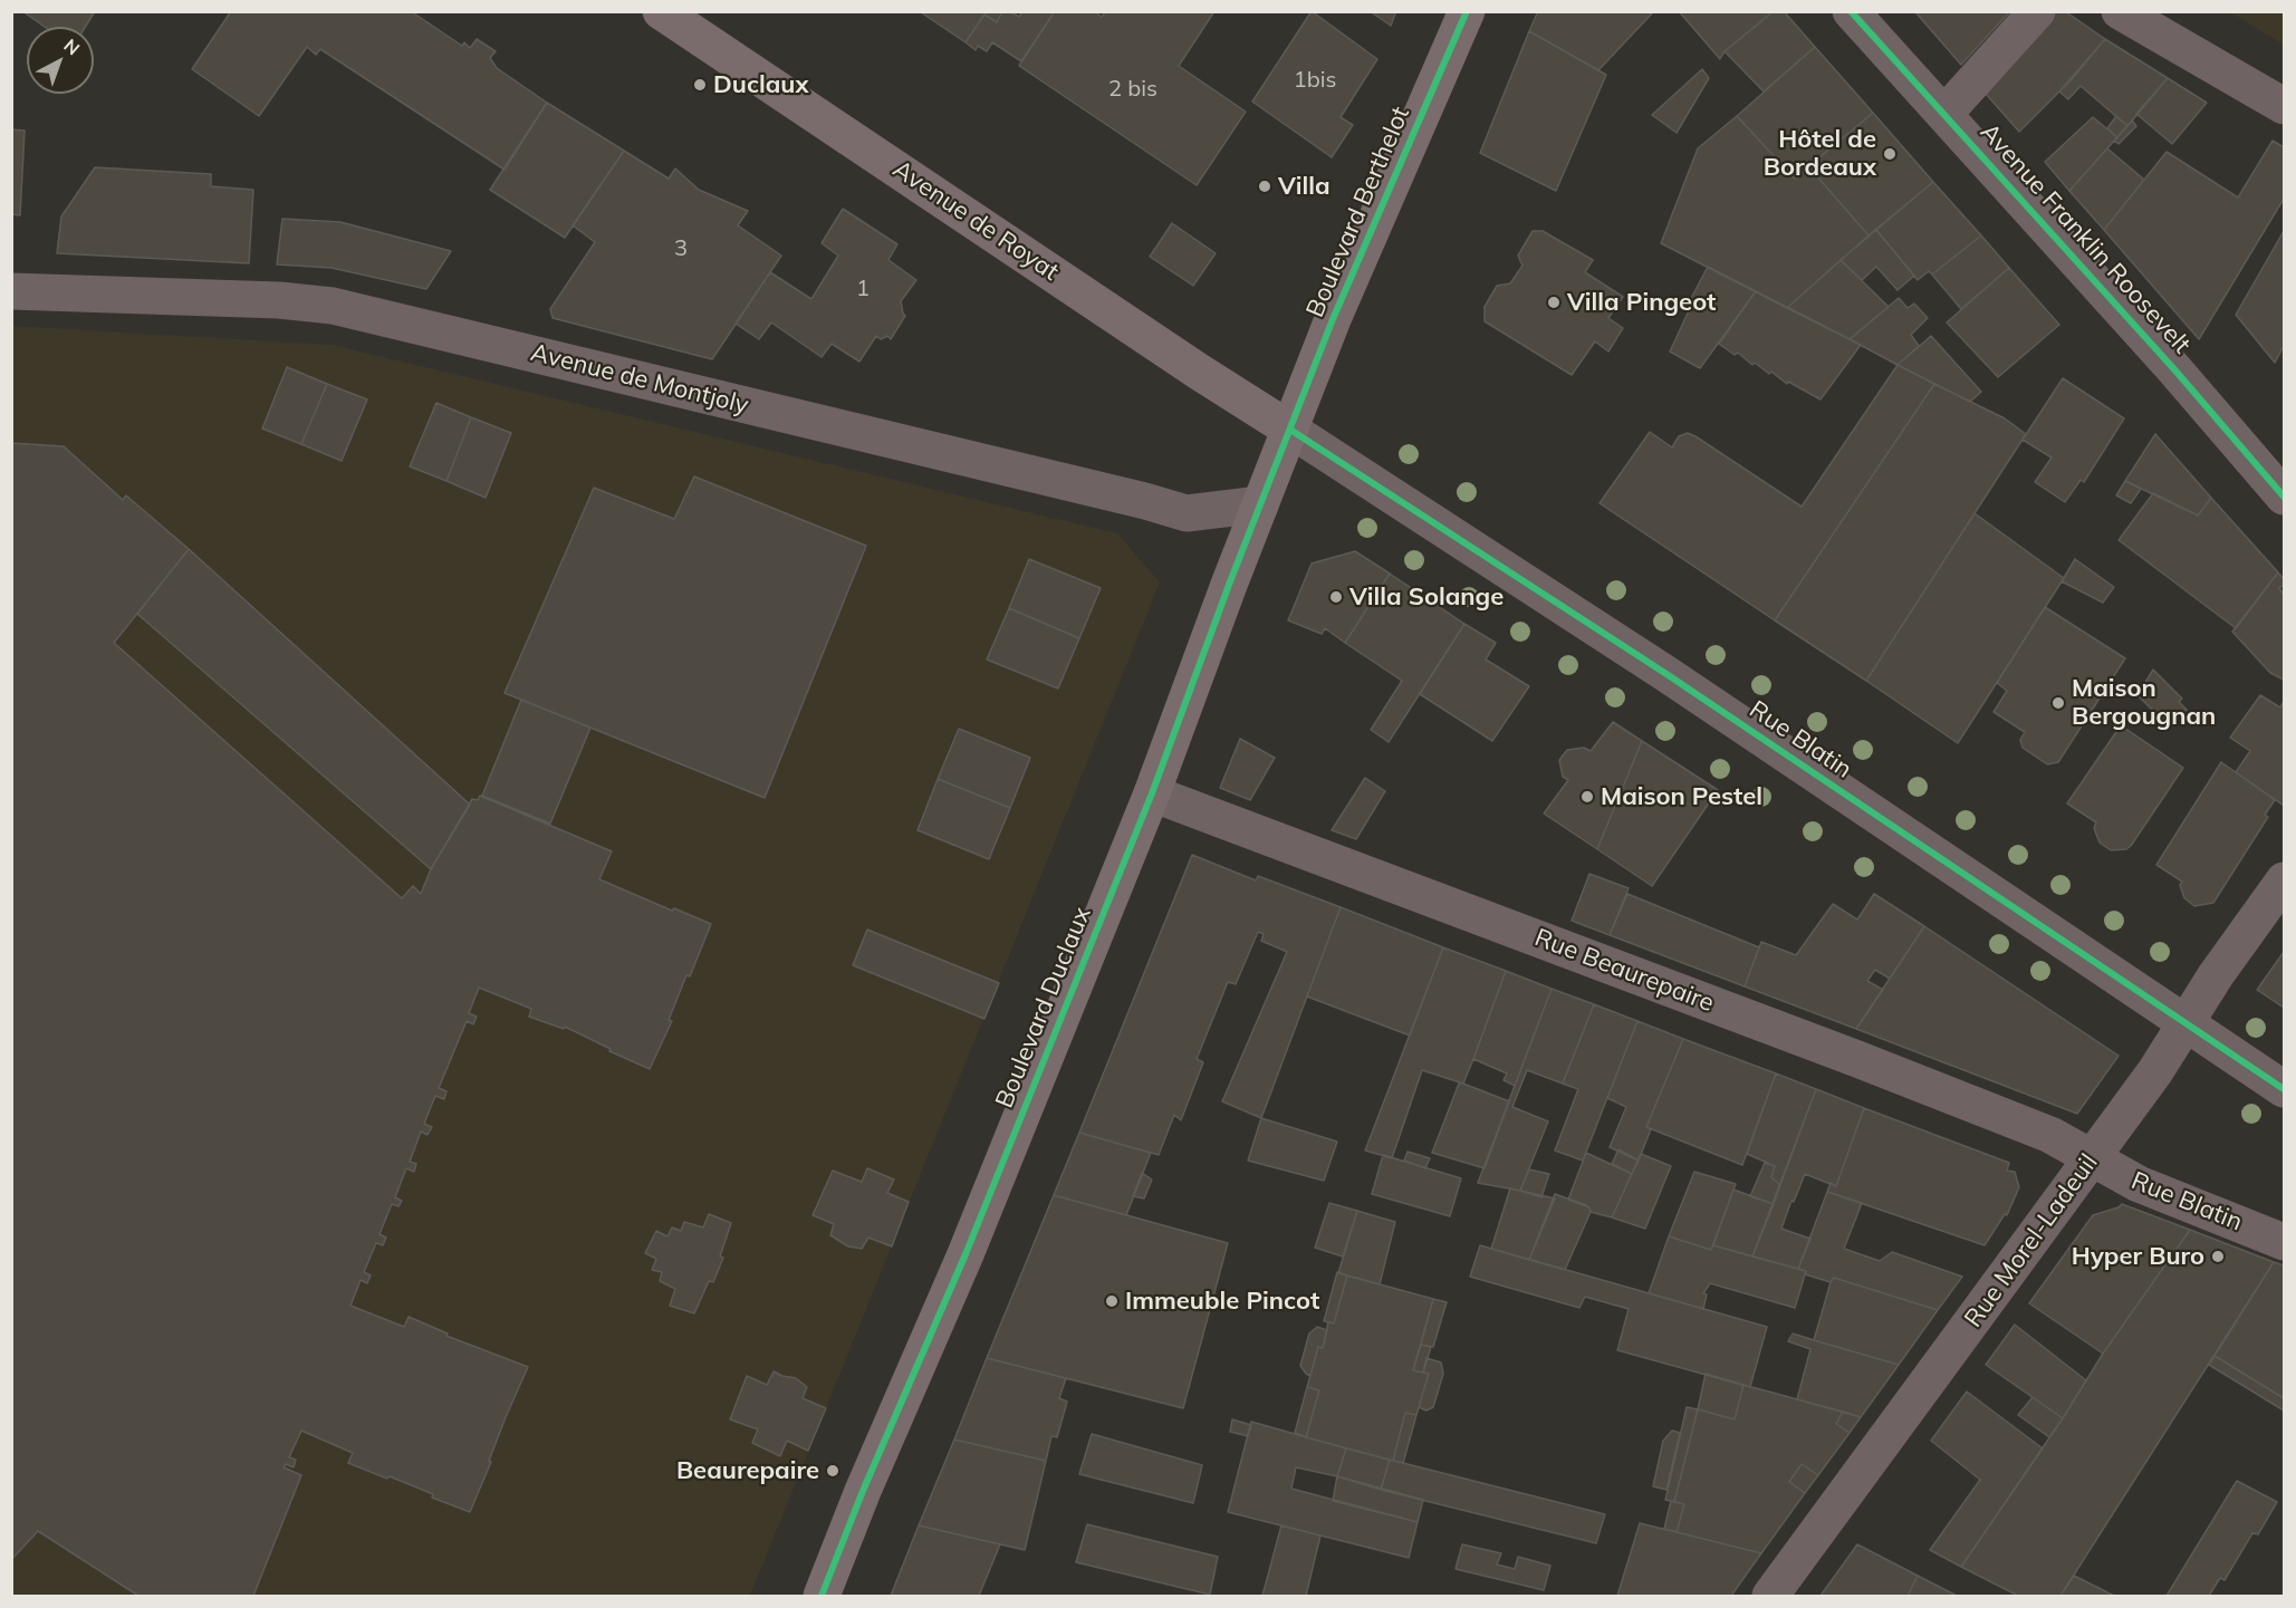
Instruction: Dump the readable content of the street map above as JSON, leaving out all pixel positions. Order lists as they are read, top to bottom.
{
  "streets": {
    "main road": ["Boulevard Berthelot", "Avenue de Royat", "Boulevard Duclaux"],
    "street": [
      "Avenue Franklin Roosevelt",
      "Avenue de Montjoly",
      "Rue Blatin",
      "Rue Beaurepaire",
      "Rue Morel-Ladeuil"
    ]
  },
  "crossings": [
    ["Boulevard Berthelot", "Avenue de Royat"],
    ["Boulevard Berthelot", "Rue Blatin"],
    ["Boulevard Berthelot", "Boulevard Duclaux"],
    ["Avenue de Royat", "Rue Blatin"],
    ["Avenue de Royat", "Boulevard Duclaux"],
    ["Avenue de Montjoly", "Boulevard Duclaux"],
    ["Rue Blatin", "Rue Beaurepaire"],
    ["Rue Blatin", "Boulevard Duclaux"],
    ["Rue Blatin", "Rue Morel-Ladeuil"],
    ["Rue Beaurepaire", "Boulevard Duclaux"],
    ["Rue Beaurepaire", "Rue Morel-Ladeuil"]
  ],
  "places": [
    "Duclaux",
    "Hôtel de Bordeaux",
    "Villa",
    "Villa Pingeot",
    "Villa Solange",
    "Maison Bergougnan",
    "Maison Pestel",
    "Hyper Buro",
    "Immeuble Pincot",
    "Beaurepaire"
  ],
  "house_numbers": [
    "1bis",
    "2 bis",
    "3",
    "1"
  ],
  "north": "top right"
}
